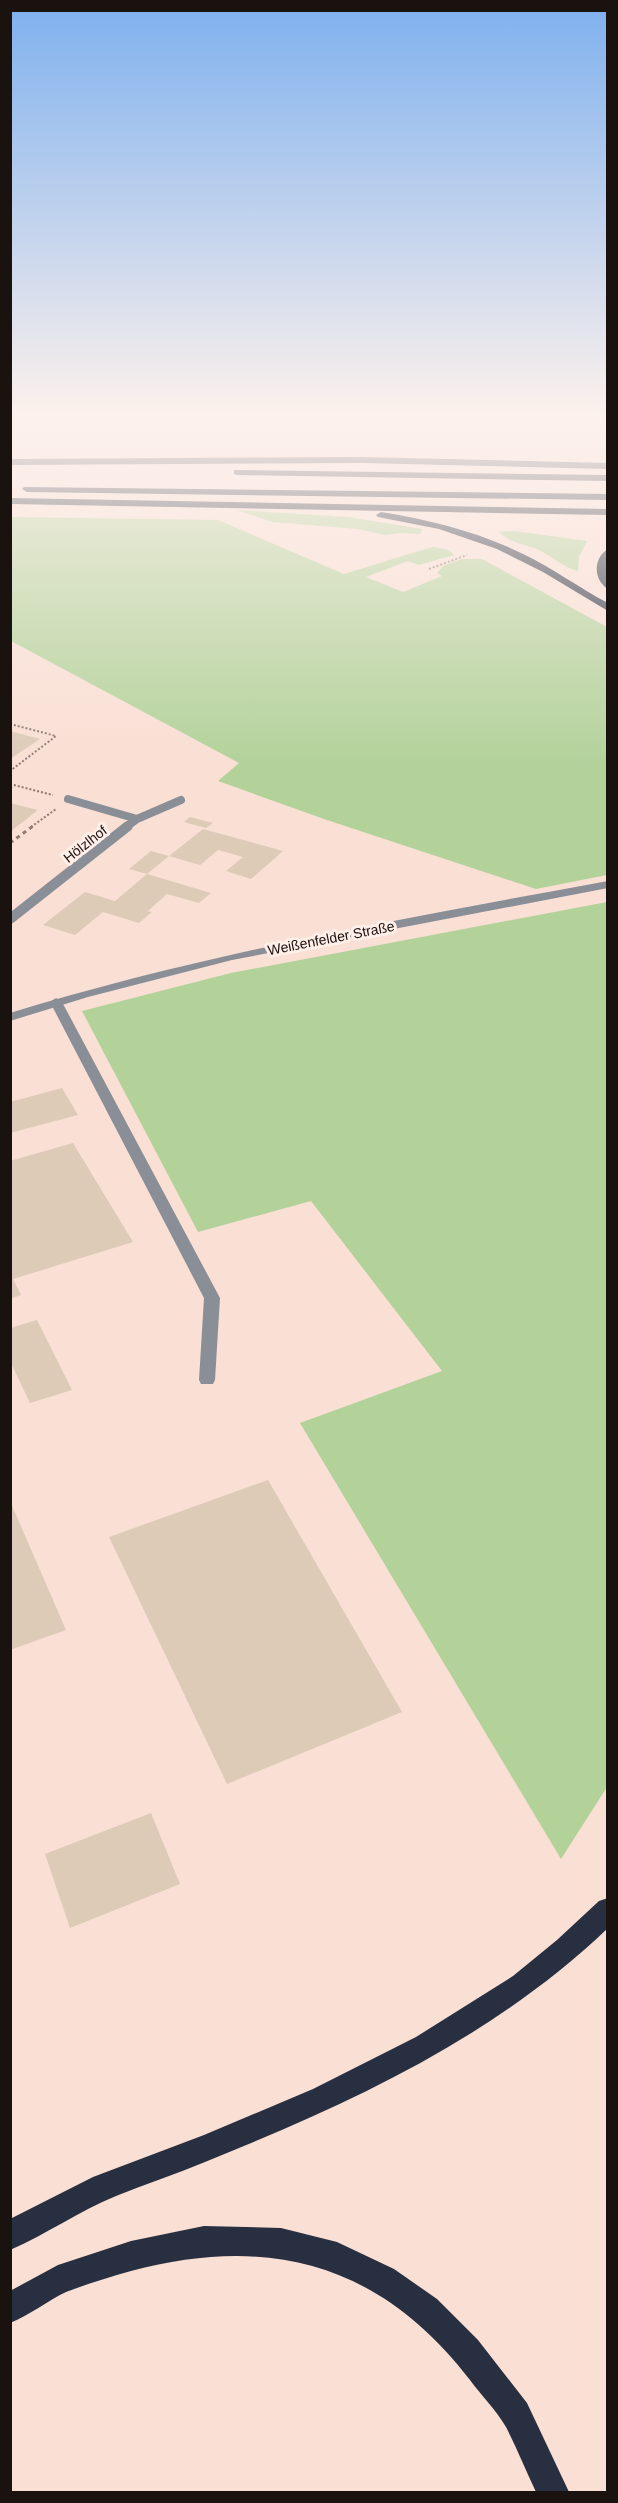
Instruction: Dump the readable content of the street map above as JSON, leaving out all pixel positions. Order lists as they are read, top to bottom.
{
  "streets": {
    "street": ["Weißenfelder Straße"],
    "lane": ["Hölzlhof"]
  }
}
